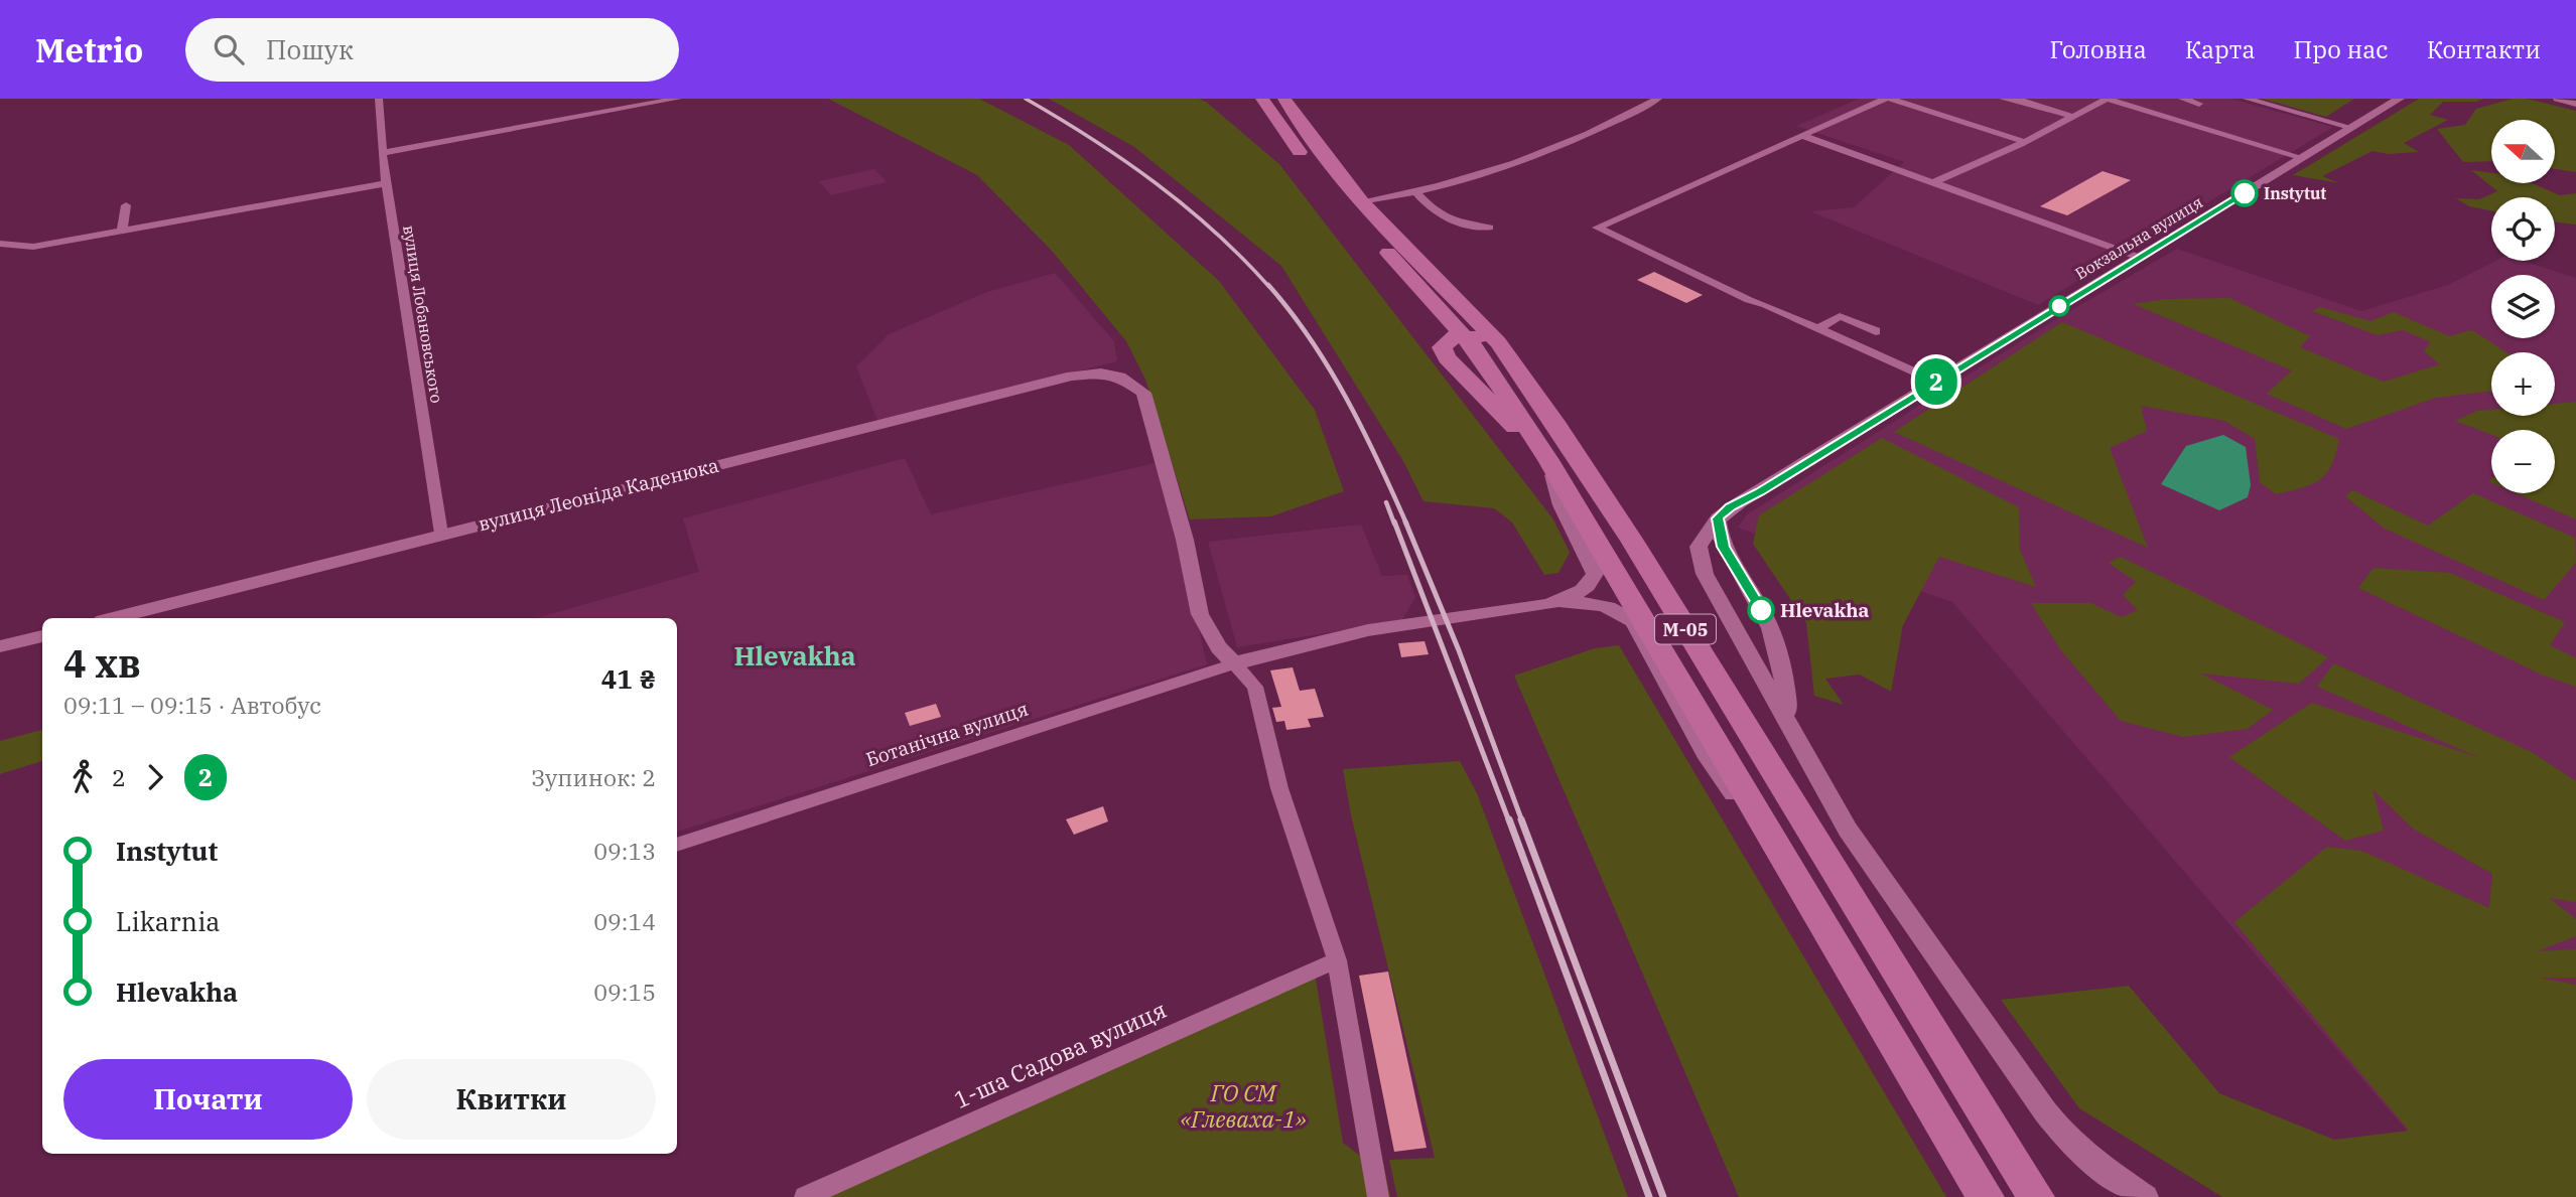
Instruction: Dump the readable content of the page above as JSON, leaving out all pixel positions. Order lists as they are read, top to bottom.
{
  "streets": {
    "highway": ["М-05"],
    "street": [
      "Вокзальна вулиця",
      "вулиця Лобановського",
      "вулиця Леоніда Каденюка",
      "Ботанічна вулиця",
      "1-ша Садова вулиця"
    ]
  },
  "crossings": [
    ["вулиця Лобановського", "вулиця Леоніда Каденюка"],
    ["вулиця Леоніда Каденюка", "Ботанічна вулиця"]
  ],
  "districts": ["Hlevakha"],
  "parks": ["ГО СМ «Глеваха-1»"],
  "places": ["Instytut", "Hlevakha"],
  "lines": ["bus line 2"],
  "north": "left",
  "page": {
    "header": "Metrio",
    "search": "Пошук",
    "nav": [
      "Головна",
      "Карта",
      "Про нас",
      "Контакти"
    ],
    "on_map": "2",
    "map_buttons": ["+", "−"],
    "heading": ["4 хв", "09:11 – 09:15 · Автобус", "41 ₴"],
    "legs": ["2", "2", "Зупинок: 2"],
    "list": [
      {
        "name": "Instytut",
        "value": "09:13"
      },
      {
        "name": "Likarnia",
        "value": "09:14"
      },
      {
        "name": "Hlevakha",
        "value": "09:15"
      }
    ],
    "buttons": ["Почати", "Квитки"]
  }
}
